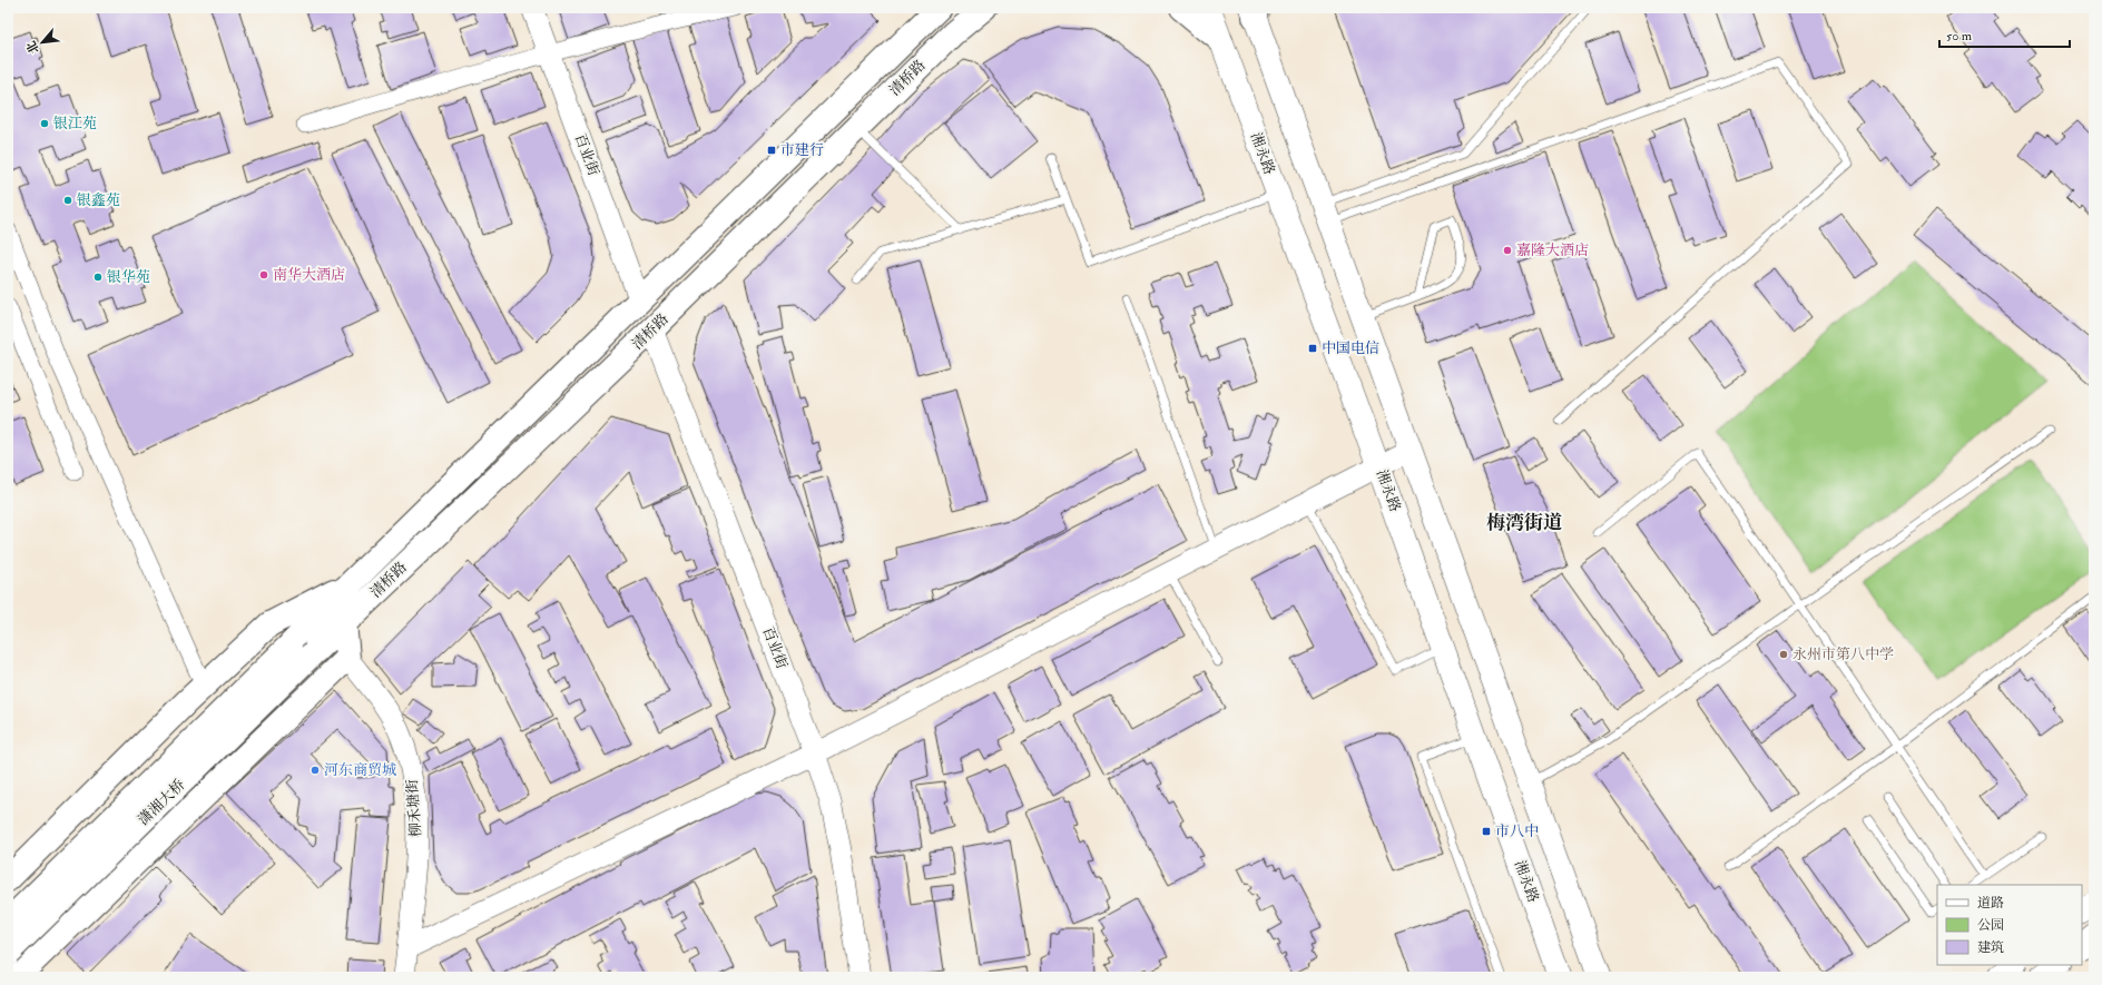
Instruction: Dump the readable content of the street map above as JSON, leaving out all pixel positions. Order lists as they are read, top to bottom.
{
  "streets": {
    "main road": ["清桥路", "湘永路", "潇湘大桥"],
    "street": ["百业街", "柳禾塘街"]
  },
  "crossings": [
    ["清桥路", "百业街"],
    ["清桥路", "潇湘大桥"]
  ],
  "districts": ["梅湾街道"],
  "places": {
    "other": [
      "银江苑",
      "银鑫苑",
      "嘉隆大酒店",
      "南华大酒店",
      "银华苑",
      "永州市第八中学",
      "河东商贸城"
    ],
    "transit": ["市建行", "中国电信", "市八中"]
  },
  "legend": ["道路", "公园", "建筑"],
  "scale_bar": "50 m",
  "north": "bottom left"
}
